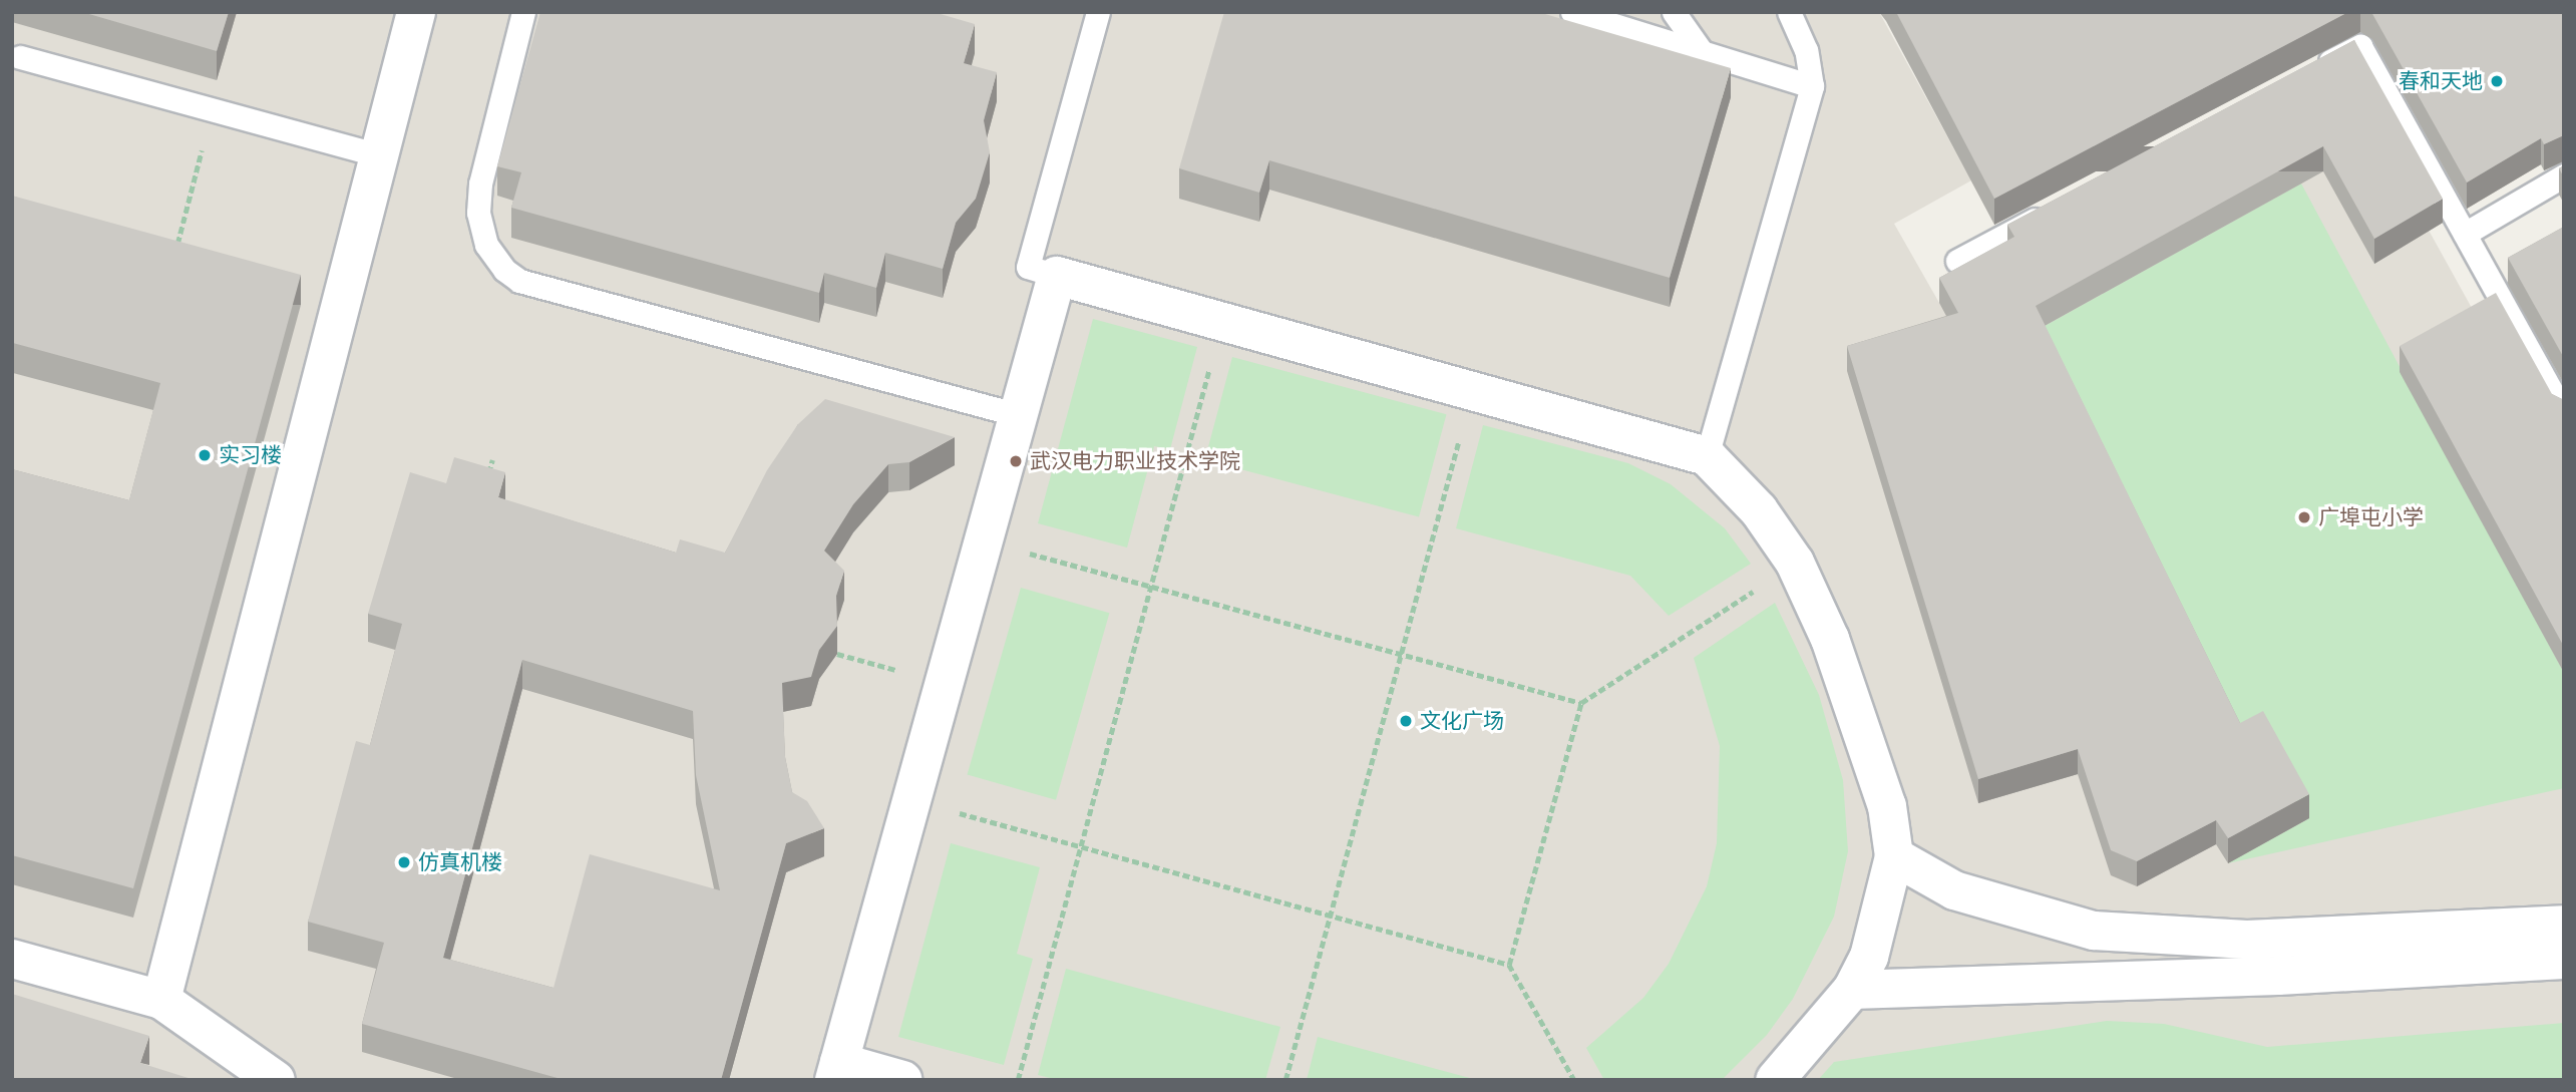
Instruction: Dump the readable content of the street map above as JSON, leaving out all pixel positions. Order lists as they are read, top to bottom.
{
  "places": [
    "春和天地",
    "实习楼",
    "武汉电力职业技术学院",
    "广埠屯小学",
    "文化广场",
    "仿真机楼"
  ]
}
